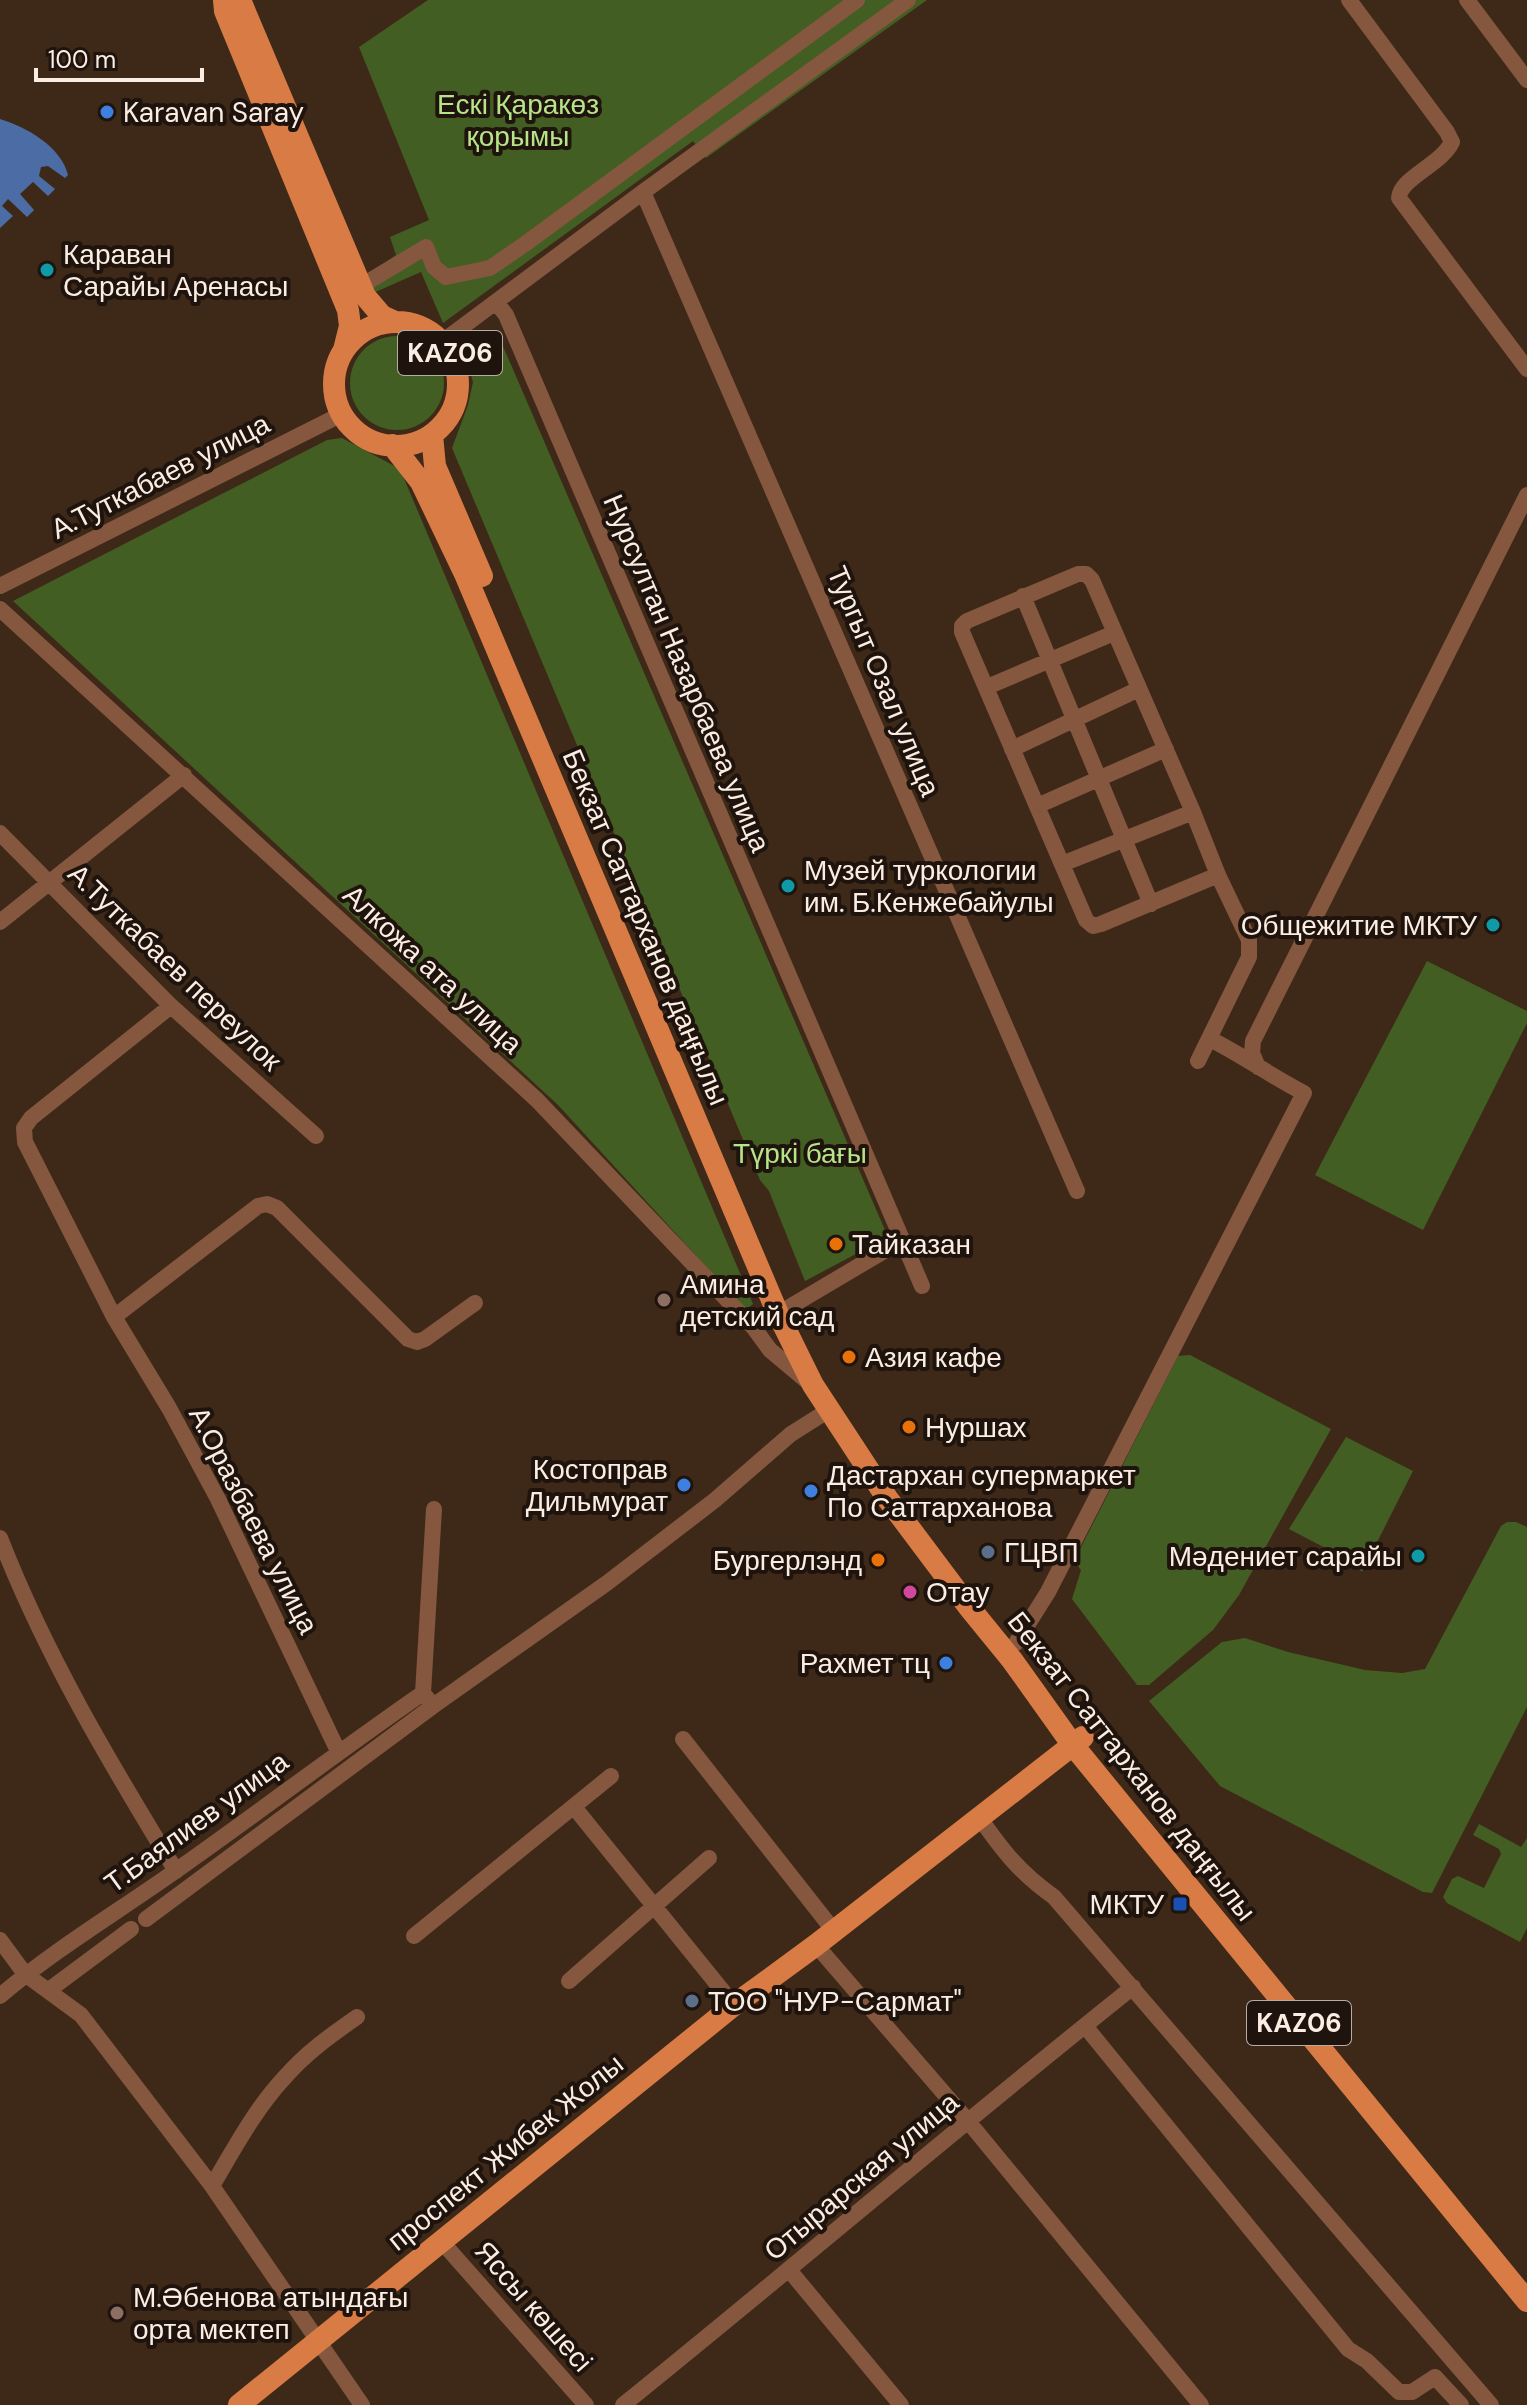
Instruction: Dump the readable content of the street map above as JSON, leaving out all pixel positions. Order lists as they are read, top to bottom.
{
  "streets": {
    "main road": ["KАZ06", "Бекзат Саттарханов даңғылы", "проспект Жибек Жолы"],
    "street": [
      "А.Туткабаев улица",
      "Нурсултан Назарбаева улица",
      "Тургыт Озал улица",
      "А.Туткабаев переулок",
      "Алкожа ата улица",
      "А.Оразбаева улица",
      "Т.Баялиев улица",
      "Отырарская улица",
      "Яссы көшесі"
    ]
  },
  "crossings": [
    ["KАZ06", "А.Туткабаев улица"],
    ["KАZ06", "Бекзат Саттарханов даңғылы"],
    ["А.Туткабаев улица", "Бекзат Саттарханов даңғылы"],
    ["Бекзат Саттарханов даңғылы", "Алкожа ата улица"],
    ["Бекзат Саттарханов даңғылы", "Т.Баялиев улица"],
    ["Бекзат Саттарханов даңғылы", "проспект Жибек Жолы"],
    ["А.Туткабаев переулок", "А.Оразбаева улица"],
    ["А.Оразбаева улица", "Т.Баялиев улица"],
    ["проспект Жибек Жолы", "Яссы көшесі"]
  ],
  "parks": ["Ескі Қаракөз қорымы", "Түркі бағы"],
  "places": {
    "other": [
      "Karavan Saray",
      "Караван Сарайы Аренасы",
      "Музей туркологии им. Б.Кенжебайулы",
      "Общежитие МКТУ",
      "Тайказан",
      "Амина детский сад",
      "Азия кафе",
      "Нуршах",
      "Костоправ Дильмурат",
      "Дастархан супермаркет По Саттарханова",
      "ГЦВП",
      "Мәдениет сарайы",
      "Бургерлэнд",
      "Отау",
      "Рахмет тц",
      "ТОО \"НУР-Сармат\"",
      "М.Әбенова атындағы орта мектеп"
    ],
    "transit": ["МКТУ"]
  },
  "scale_bar": "100 m"
}
